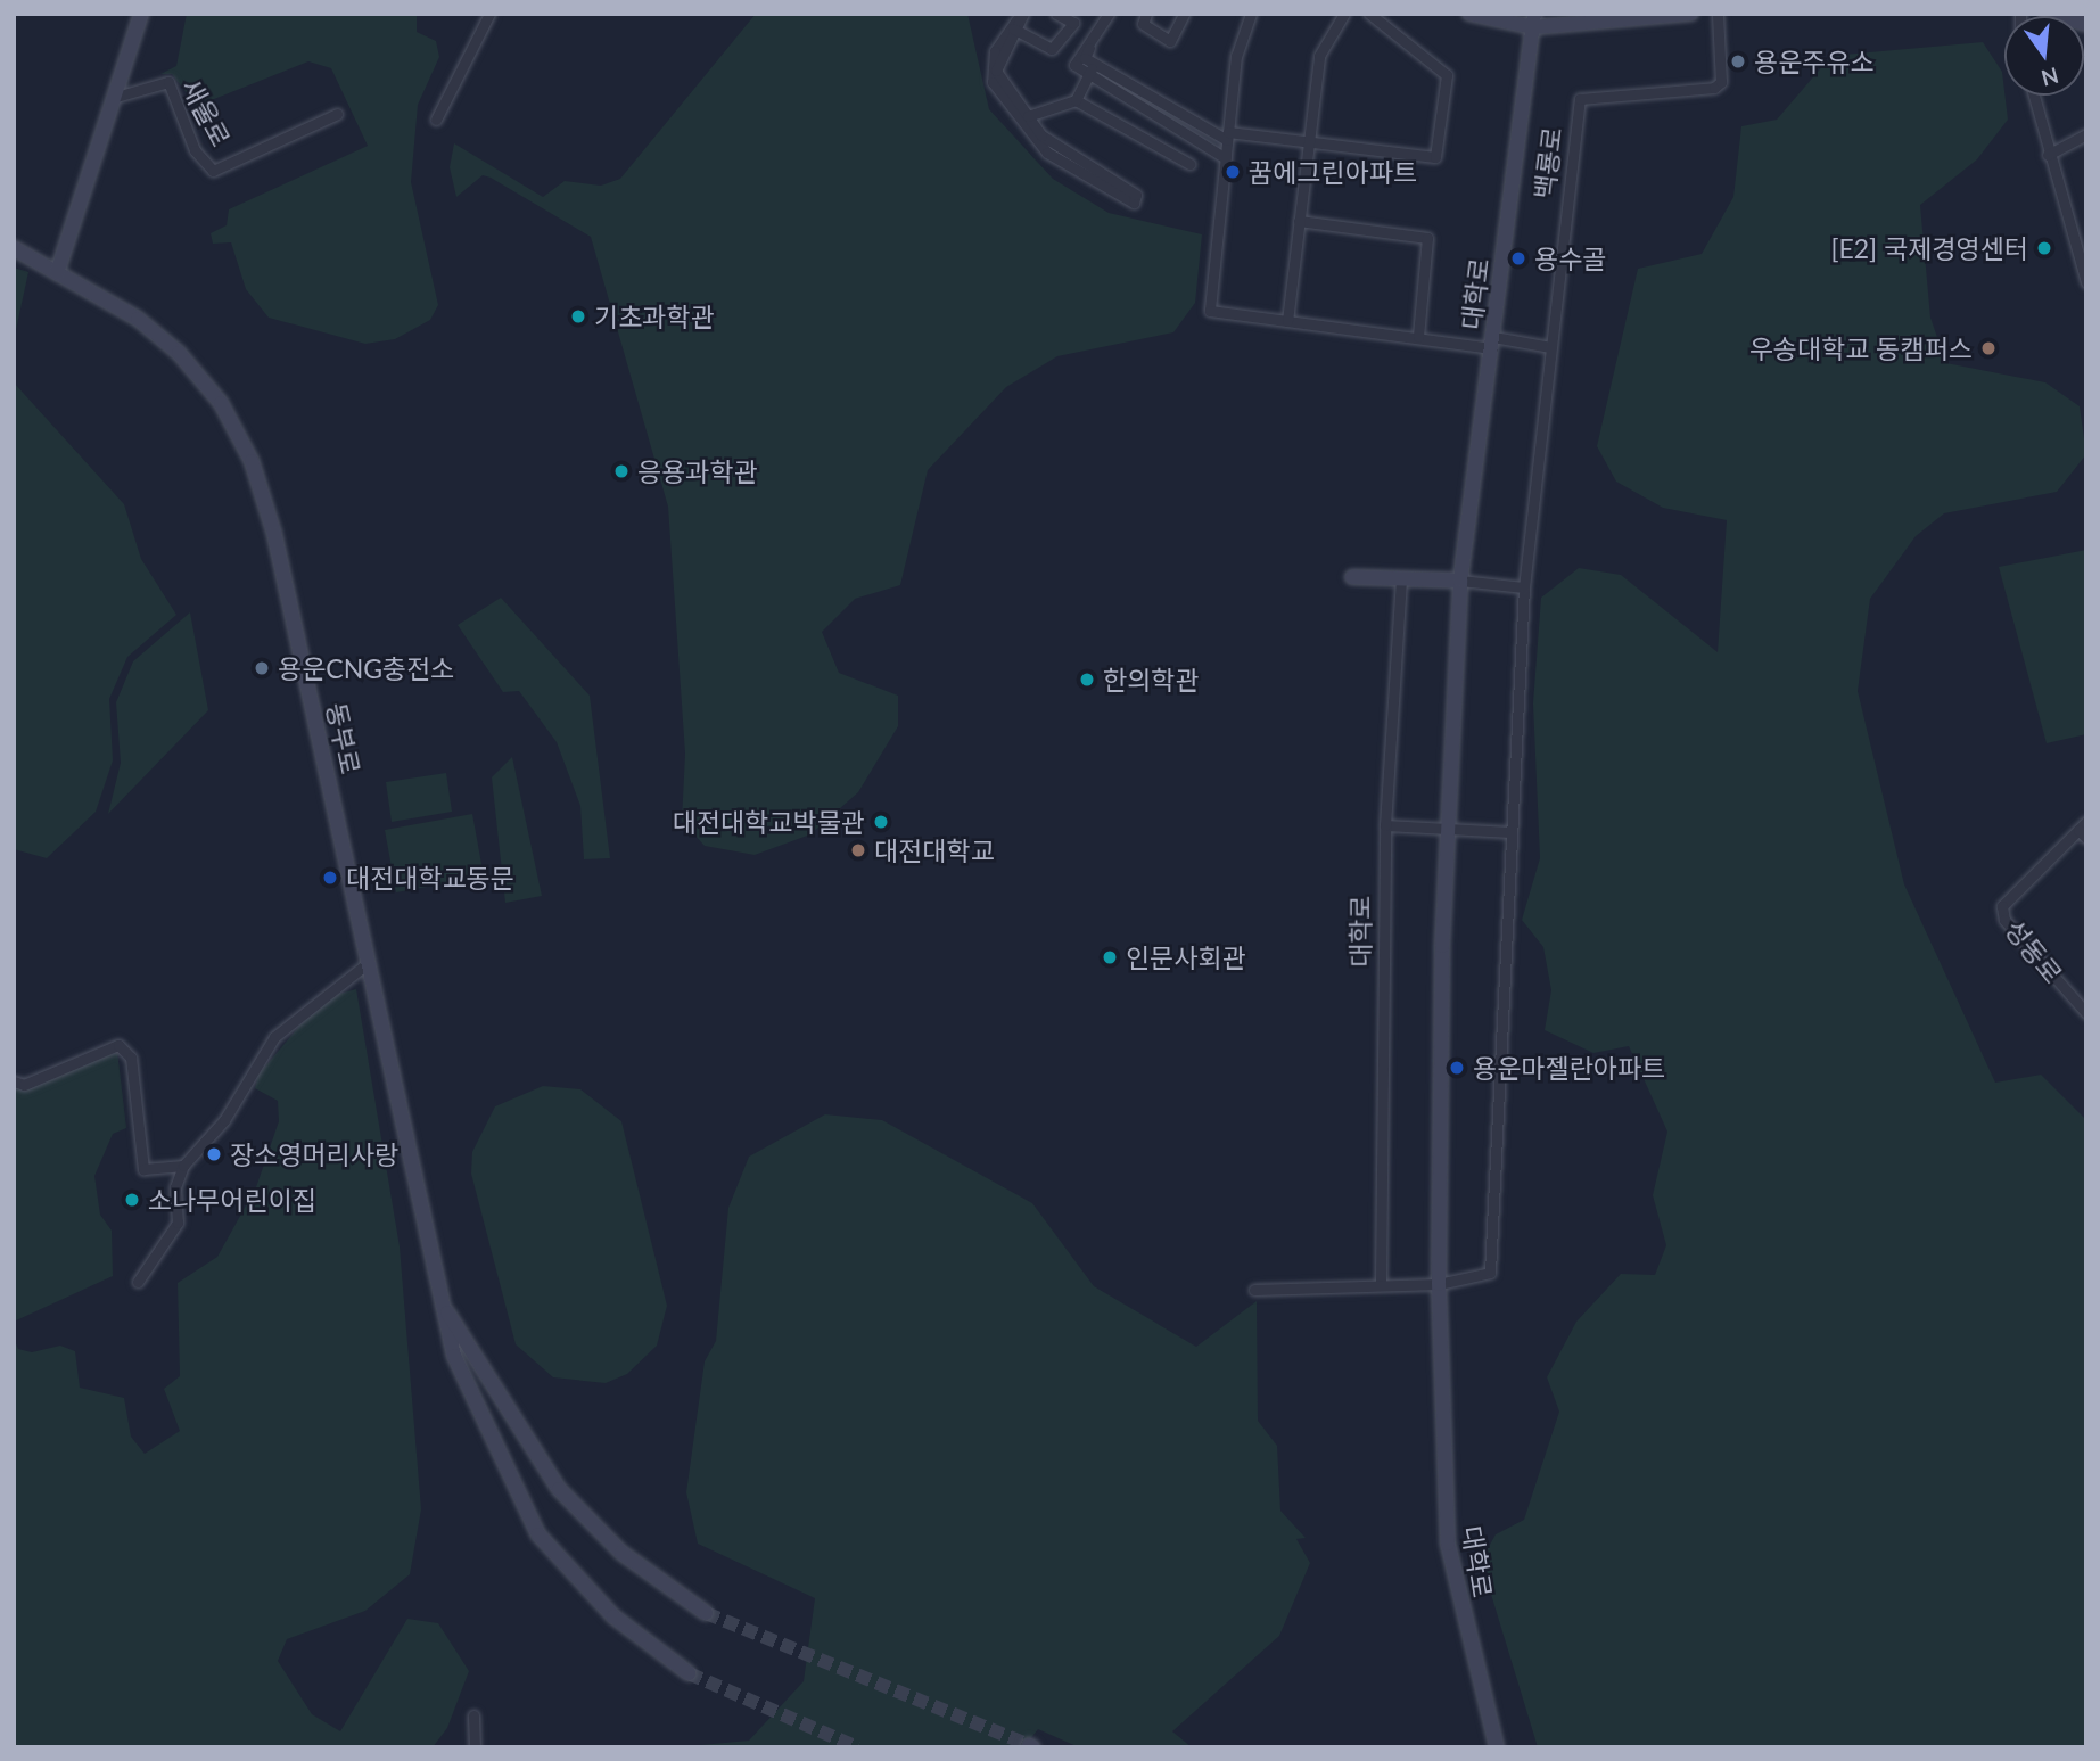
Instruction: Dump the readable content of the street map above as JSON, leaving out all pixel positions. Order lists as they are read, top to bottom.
{
  "streets": {
    "main road": ["대학로", "동부로"],
    "street": ["새울로", "백룡로", "성동로"]
  },
  "places": [
    "용운주유소",
    "꿈에그린아파트",
    "[E2] 국제경영센터",
    "용수골",
    "기초과학관",
    "우송대학교 동캠퍼스",
    "응용과학관",
    "용운CNG충전소",
    "한의학관",
    "대전대학교박물관",
    "대전대학교",
    "대전대학교동문",
    "인문사회관",
    "용운마젤란아파트",
    "장소영머리사랑",
    "소나무어린이집"
  ],
  "north": "bottom"
}
